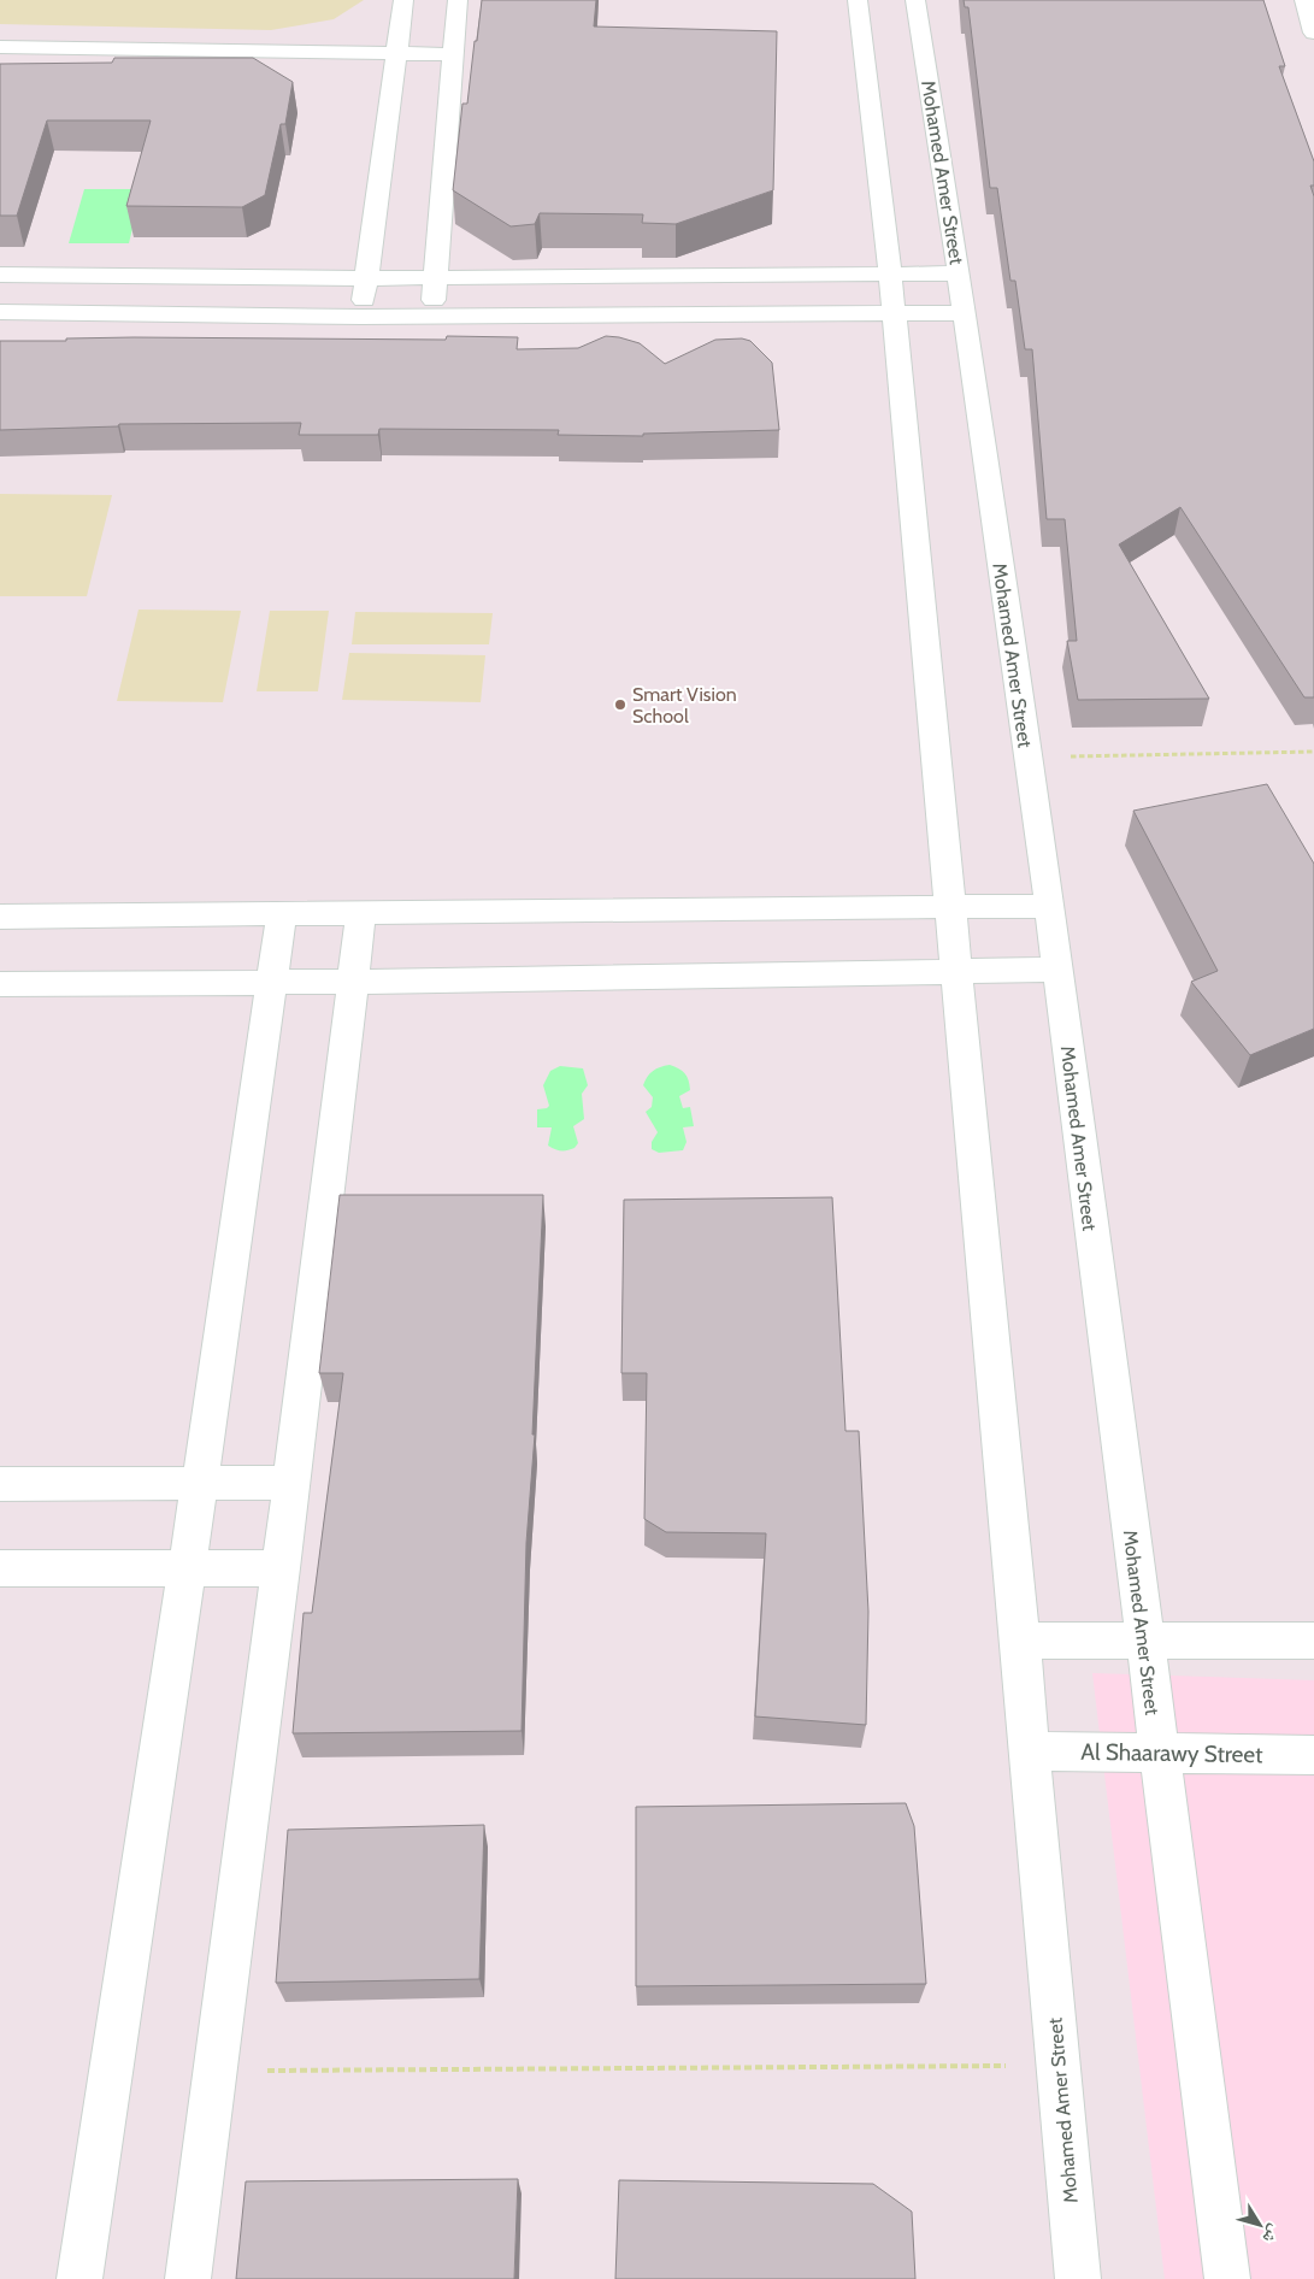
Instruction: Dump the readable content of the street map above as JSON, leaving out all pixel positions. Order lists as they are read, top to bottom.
{
  "streets": {
    "street": ["Mohamed Amer Street", "Al Shaarawy Street"]
  },
  "crossings": [
    ["Mohamed Amer Street", "Al Shaarawy Street"]
  ],
  "places": ["Smart Vision School"],
  "north": "bottom right"
}
